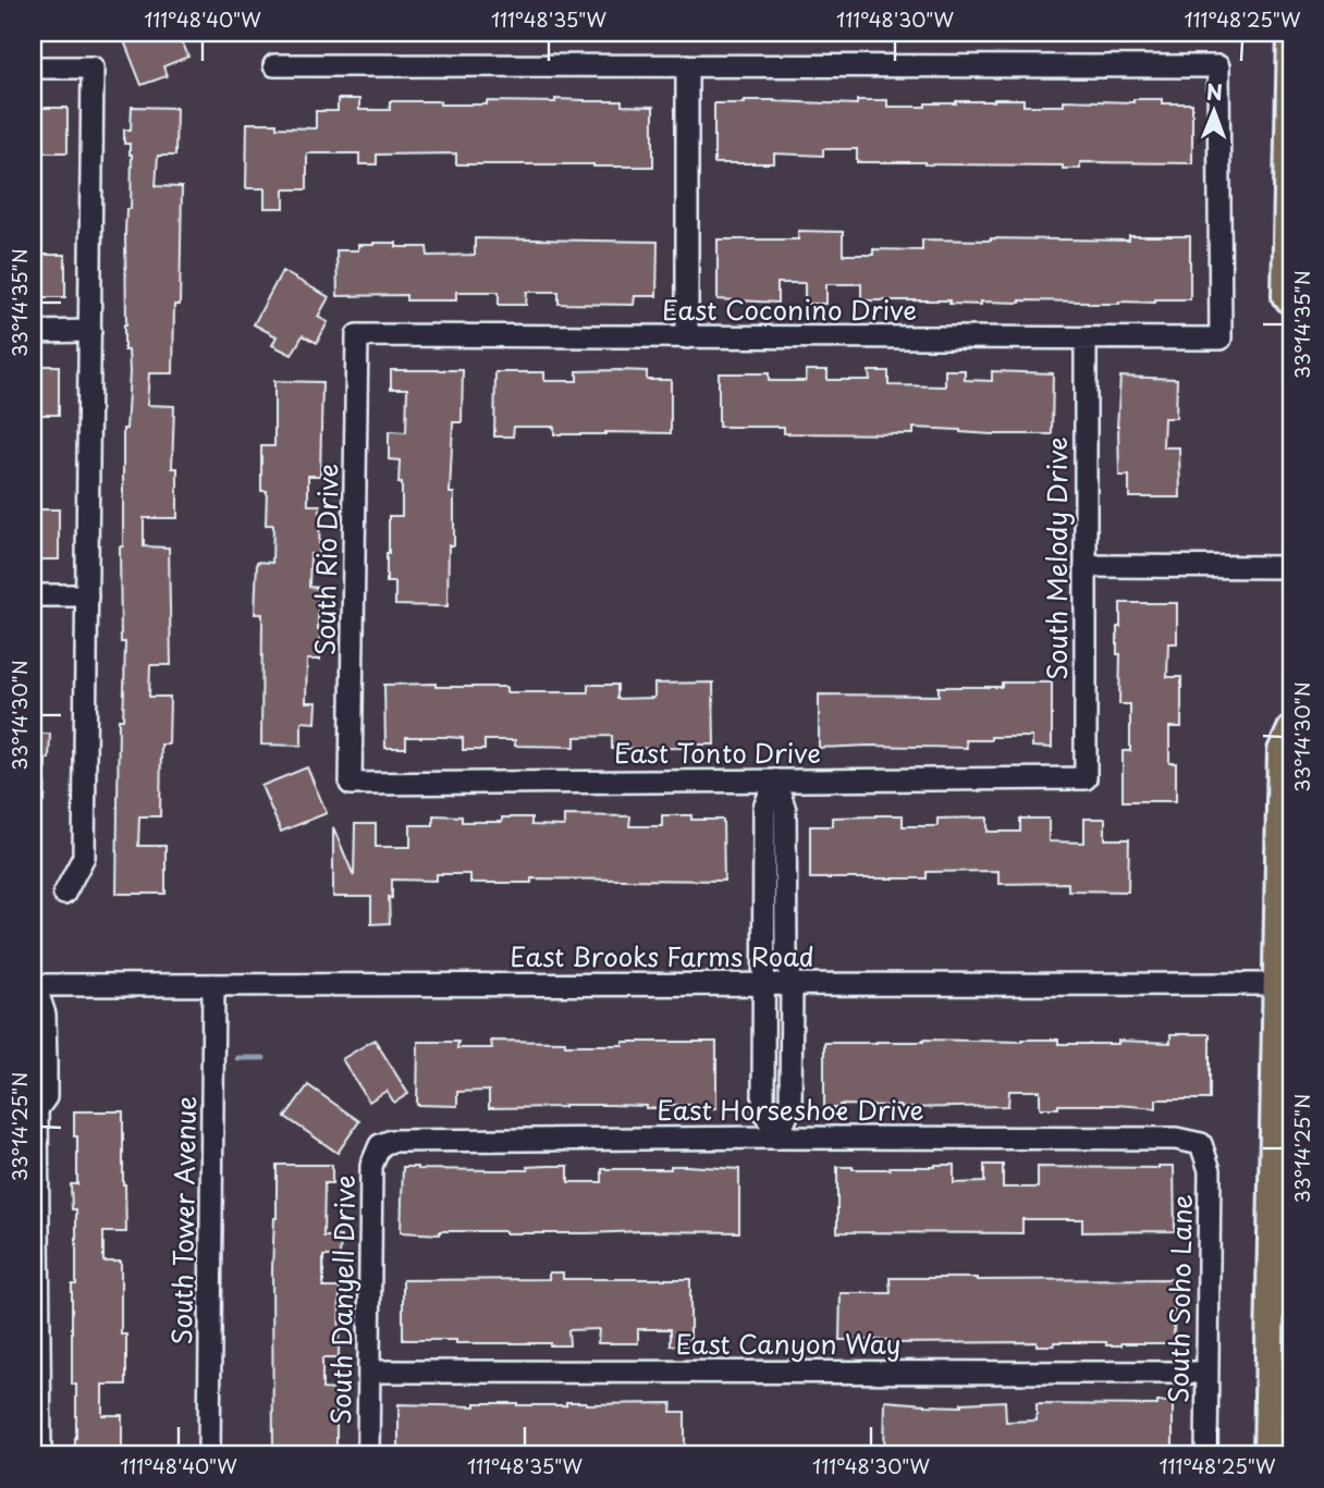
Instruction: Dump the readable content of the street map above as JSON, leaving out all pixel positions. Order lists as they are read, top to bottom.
{
  "streets": {
    "street": [
      "East Coconino Drive",
      "South Melody Drive",
      "South Rio Drive",
      "East Tonto Drive",
      "East Brooks Farms Road",
      "East Horseshoe Drive",
      "South Tower Avenue",
      "South Soho Lane",
      "South Danyell Drive",
      "East Canyon Way"
    ]
  },
  "crossings": [
    ["East Coconino Drive", "South Melody Drive"],
    ["East Coconino Drive", "South Rio Drive"],
    ["South Melody Drive", "East Tonto Drive"],
    ["South Rio Drive", "East Tonto Drive"],
    ["East Brooks Farms Road", "South Tower Avenue"],
    ["East Horseshoe Drive", "South Soho Lane"],
    ["East Horseshoe Drive", "South Danyell Drive"],
    ["South Soho Lane", "East Canyon Way"],
    ["South Danyell Drive", "East Canyon Way"]
  ],
  "north": "top",
  "coordinates": [
    "111°48'40\"W",
    "111°48'35\"W",
    "111°48'30\"W",
    "111°48'25\"W",
    "33°14'35\"N",
    "33°14'30\"N",
    "33°14'25\"N"
  ]
}
